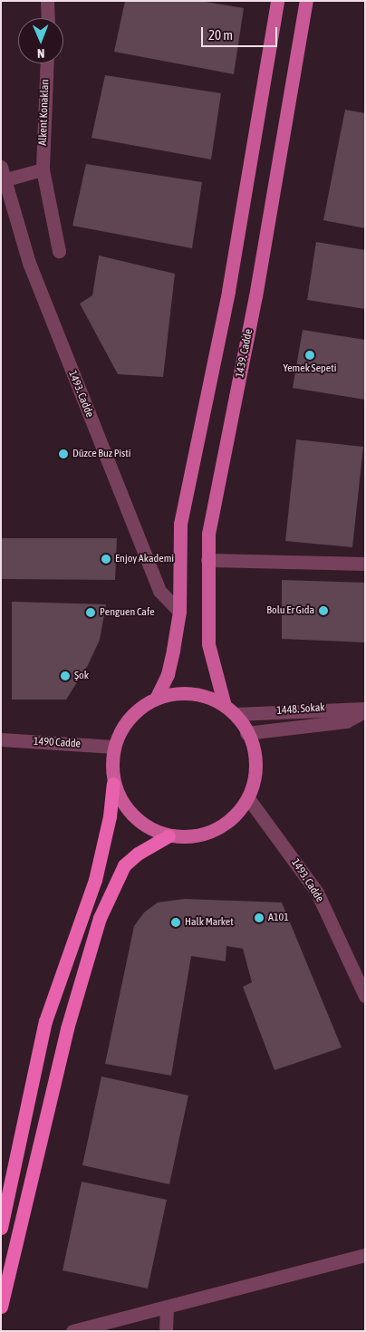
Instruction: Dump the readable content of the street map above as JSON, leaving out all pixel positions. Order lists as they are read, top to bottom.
{
  "streets": {
    "main road": ["1439. Cadde"],
    "street": [
      "Alkent Konakları",
      "1493. Cadde",
      "1448. Sokak",
      "1490 Cadde"
    ]
  },
  "crossings": [
    ["1439. Cadde", "1493. Cadde"],
    ["1439. Cadde", "1448. Sokak"],
    ["1439. Cadde", "1490 Cadde"],
    ["1493. Cadde", "1448. Sokak"],
    ["1493. Cadde", "1490 Cadde"],
    ["1448. Sokak", "1490 Cadde"]
  ],
  "places": [
    "Yemek Sepeti",
    "Düzce Buz Pisti",
    "Enjoy Akademi",
    "Bolu Er Gıda",
    "Penguen Cafe",
    "Şok",
    "A101",
    "Halk Market"
  ],
  "scale_bar": "20 m",
  "north": "bottom"
}
